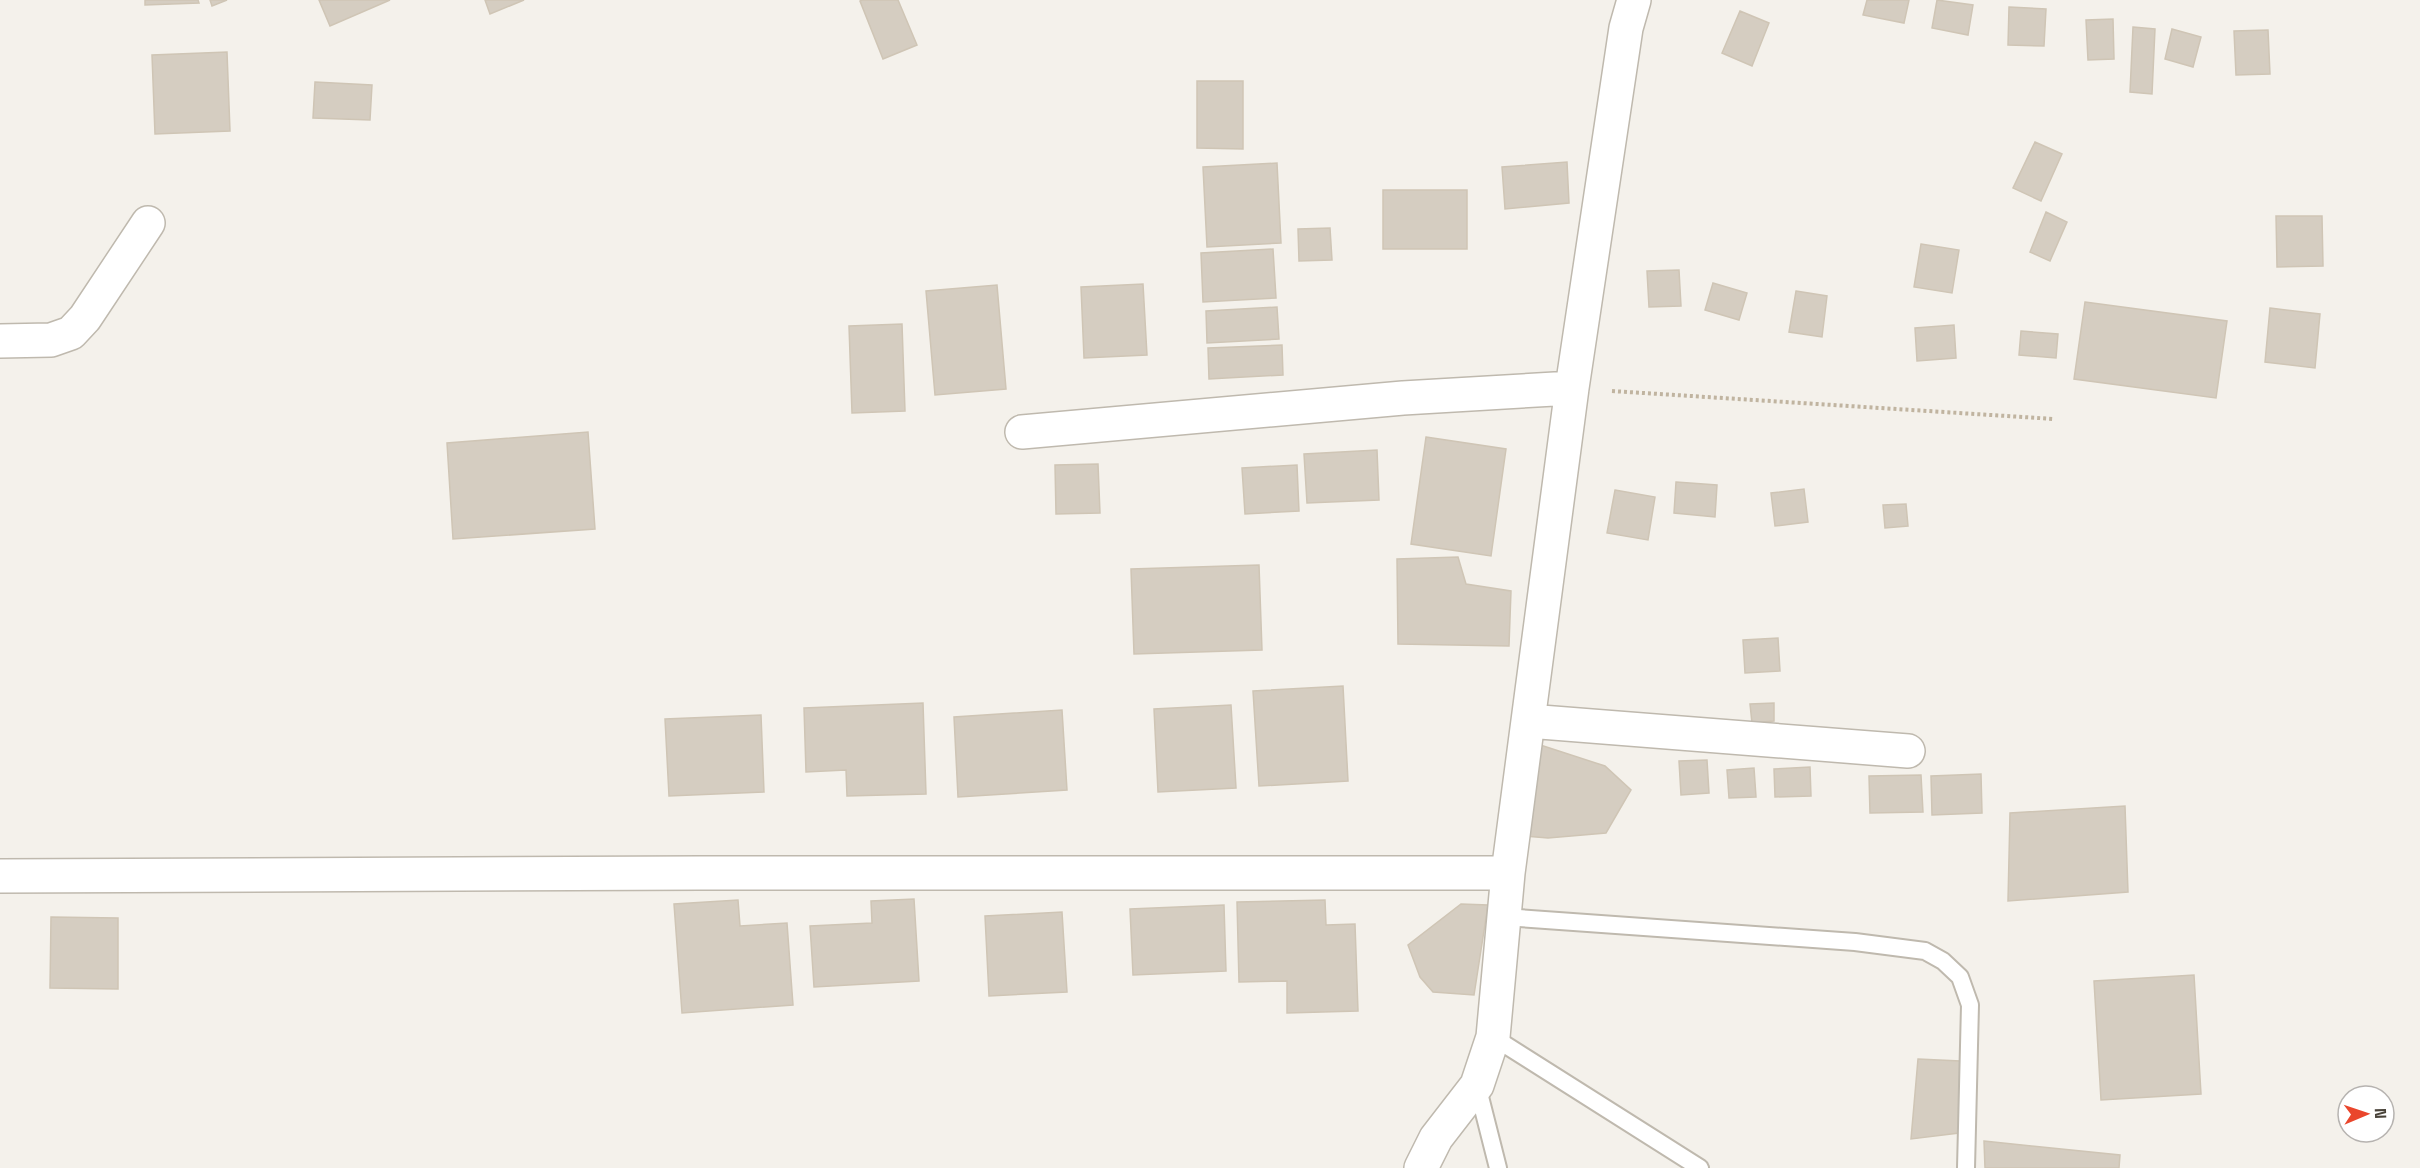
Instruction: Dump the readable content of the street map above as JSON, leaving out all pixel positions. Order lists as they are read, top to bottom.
{
  "north": "right"
}
